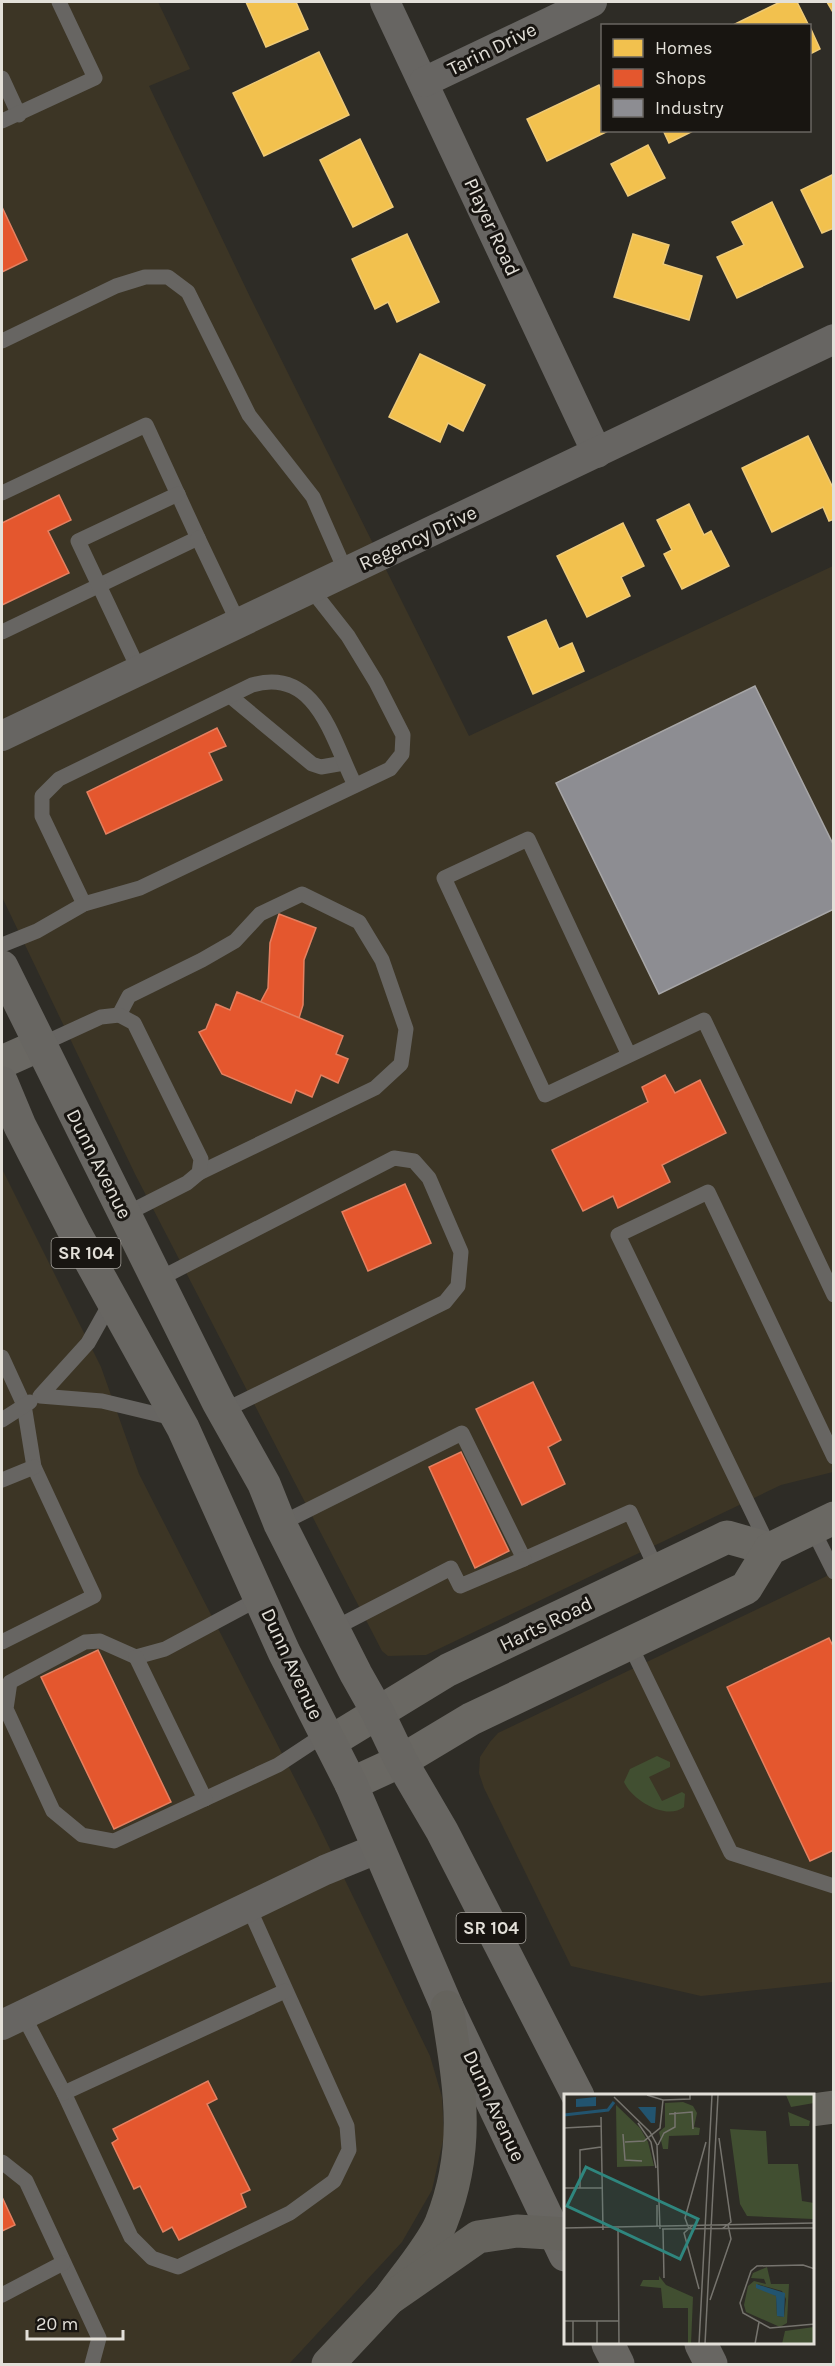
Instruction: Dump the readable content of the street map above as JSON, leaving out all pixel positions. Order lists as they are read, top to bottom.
{
  "streets": {
    "main road": ["Dunn Avenue", "SR 104"],
    "street": [
      "Tarin Drive",
      "Player Road",
      "Regency Drive",
      "Harts Road"
    ]
  },
  "crossings": [
    ["Tarin Drive", "Player Road"],
    ["Player Road", "Regency Drive"],
    ["Dunn Avenue", "Harts Road"]
  ],
  "legend": ["Homes", "Shops", "Industry"],
  "scale_bar": "20 m"
}
